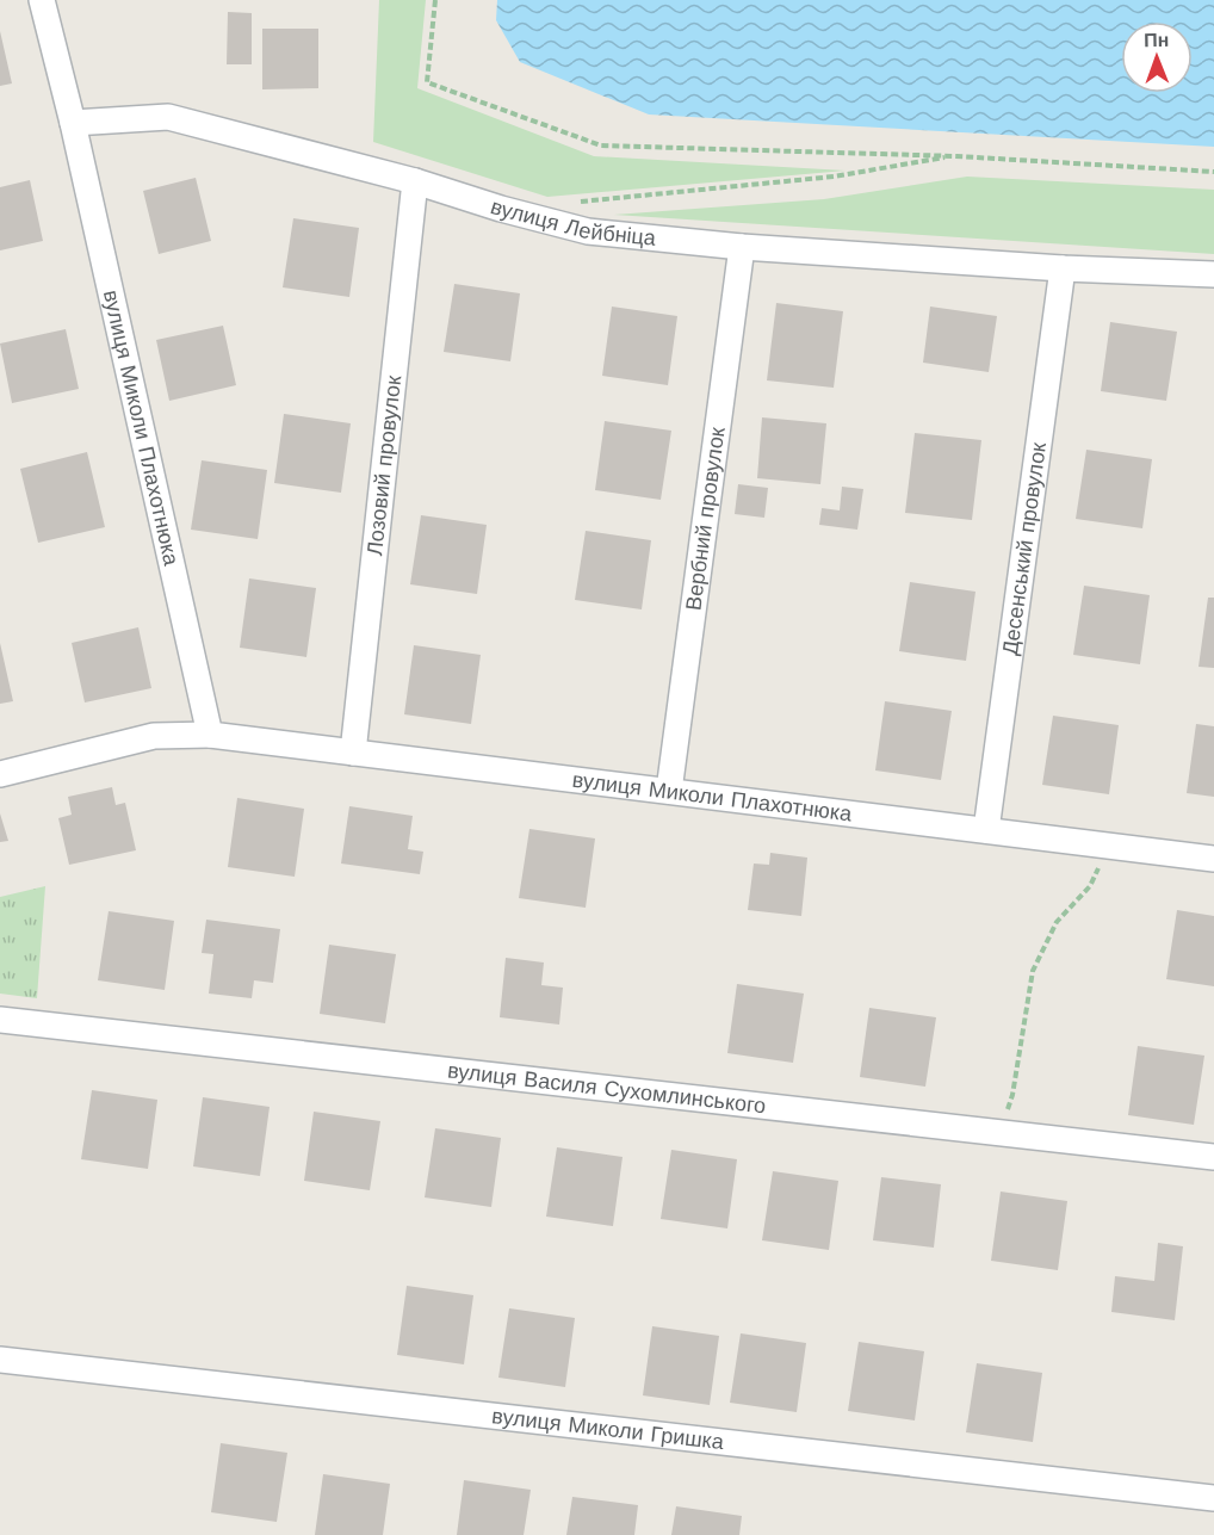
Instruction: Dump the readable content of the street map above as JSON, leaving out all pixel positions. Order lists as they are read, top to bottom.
{
  "streets": {
    "street": [
      "вулиця Лейбніца",
      "вулиця Миколи Плахотнюка",
      "Лозовий провулок",
      "Вербний провулок",
      "Десенський провулок",
      "вулиця Василя Сухомлинського",
      "вулиця Миколи Гришка"
    ]
  },
  "crossings": [
    ["вулиця Лейбніца", "вулиця Миколи Плахотнюка"],
    ["вулиця Лейбніца", "Лозовий провулок"],
    ["вулиця Лейбніца", "Вербний провулок"],
    ["вулиця Лейбніца", "Десенський провулок"],
    ["вулиця Миколи Плахотнюка", "Лозовий провулок"],
    ["вулиця Миколи Плахотнюка", "Вербний провулок"],
    ["вулиця Миколи Плахотнюка", "Десенський провулок"]
  ],
  "north": "top"
}
